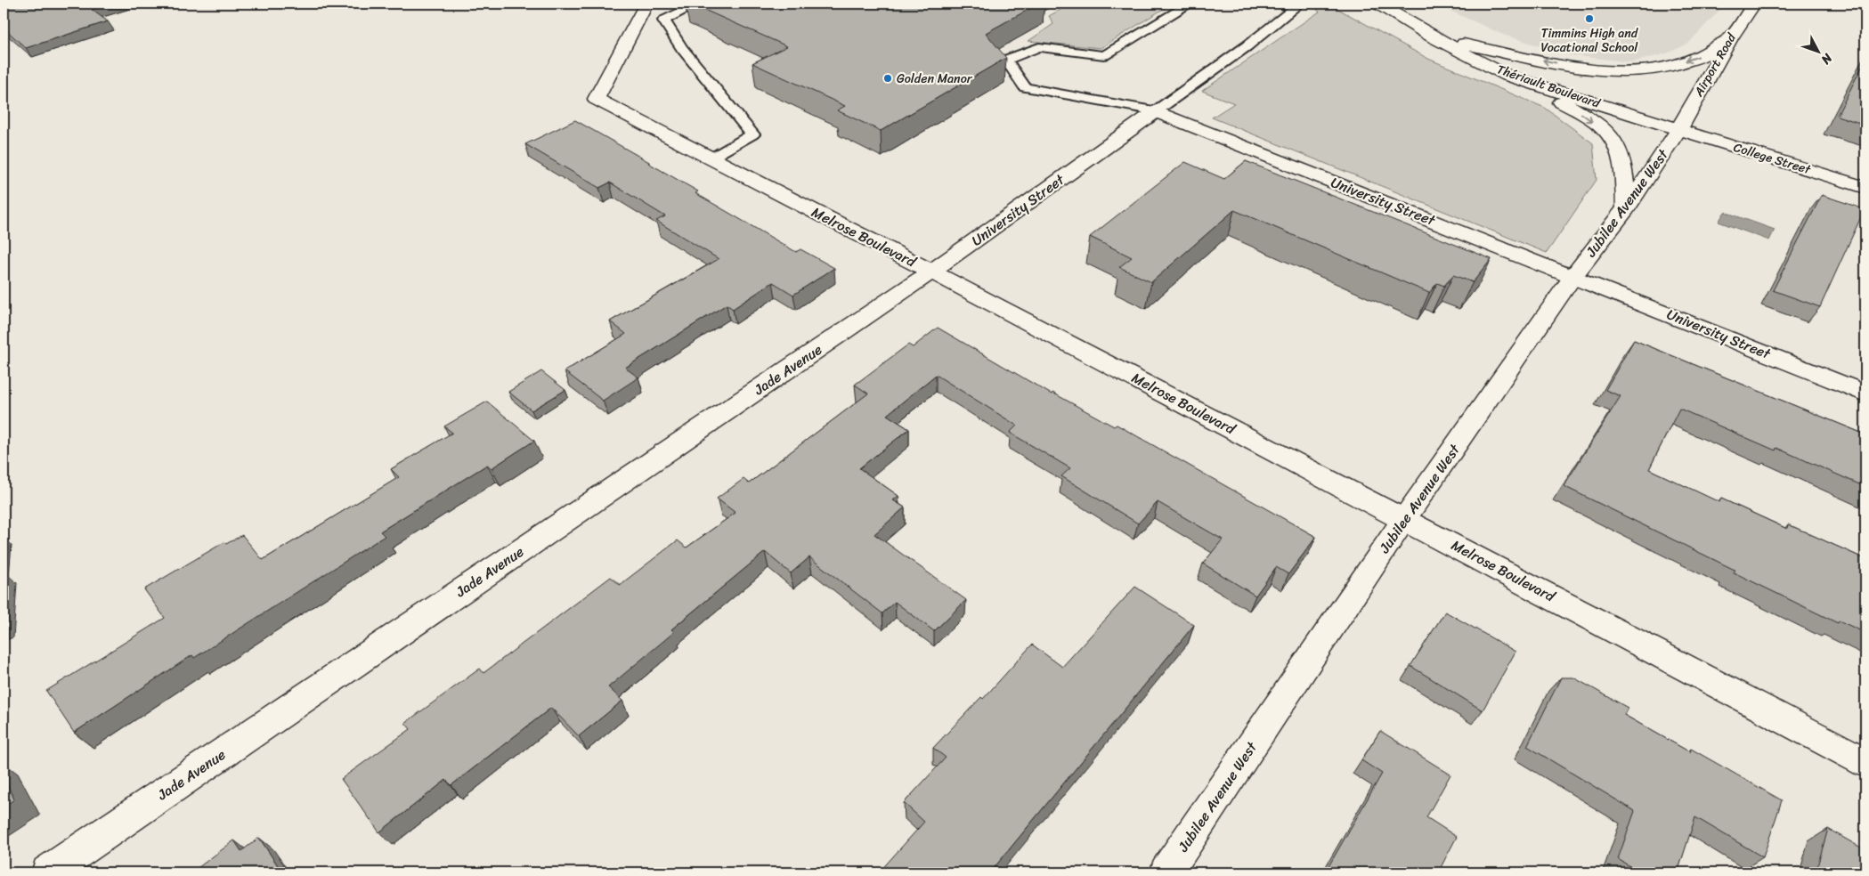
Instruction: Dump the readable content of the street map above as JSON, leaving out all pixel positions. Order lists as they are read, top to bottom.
{
  "streets": {
    "street": [
      "Airport Road",
      "Thériault Boulevard",
      "College Street",
      "University Street",
      "Jubilee Avenue West",
      "Melrose Boulevard",
      "Jade Avenue"
    ]
  },
  "crossings": [
    ["Airport Road", "Thériault Boulevard"],
    ["Airport Road", "College Street"],
    ["Airport Road", "Jubilee Avenue West"],
    ["Thériault Boulevard", "College Street"],
    ["Thériault Boulevard", "Jubilee Avenue West"],
    ["College Street", "Jubilee Avenue West"],
    ["University Street", "Jubilee Avenue West"],
    ["University Street", "Melrose Boulevard"],
    ["University Street", "Jade Avenue"],
    ["Jubilee Avenue West", "Melrose Boulevard"],
    ["Melrose Boulevard", "Jade Avenue"]
  ],
  "places": ["Timmins High and Vocational School", "Golden Manor"],
  "north": "bottom right"
}
